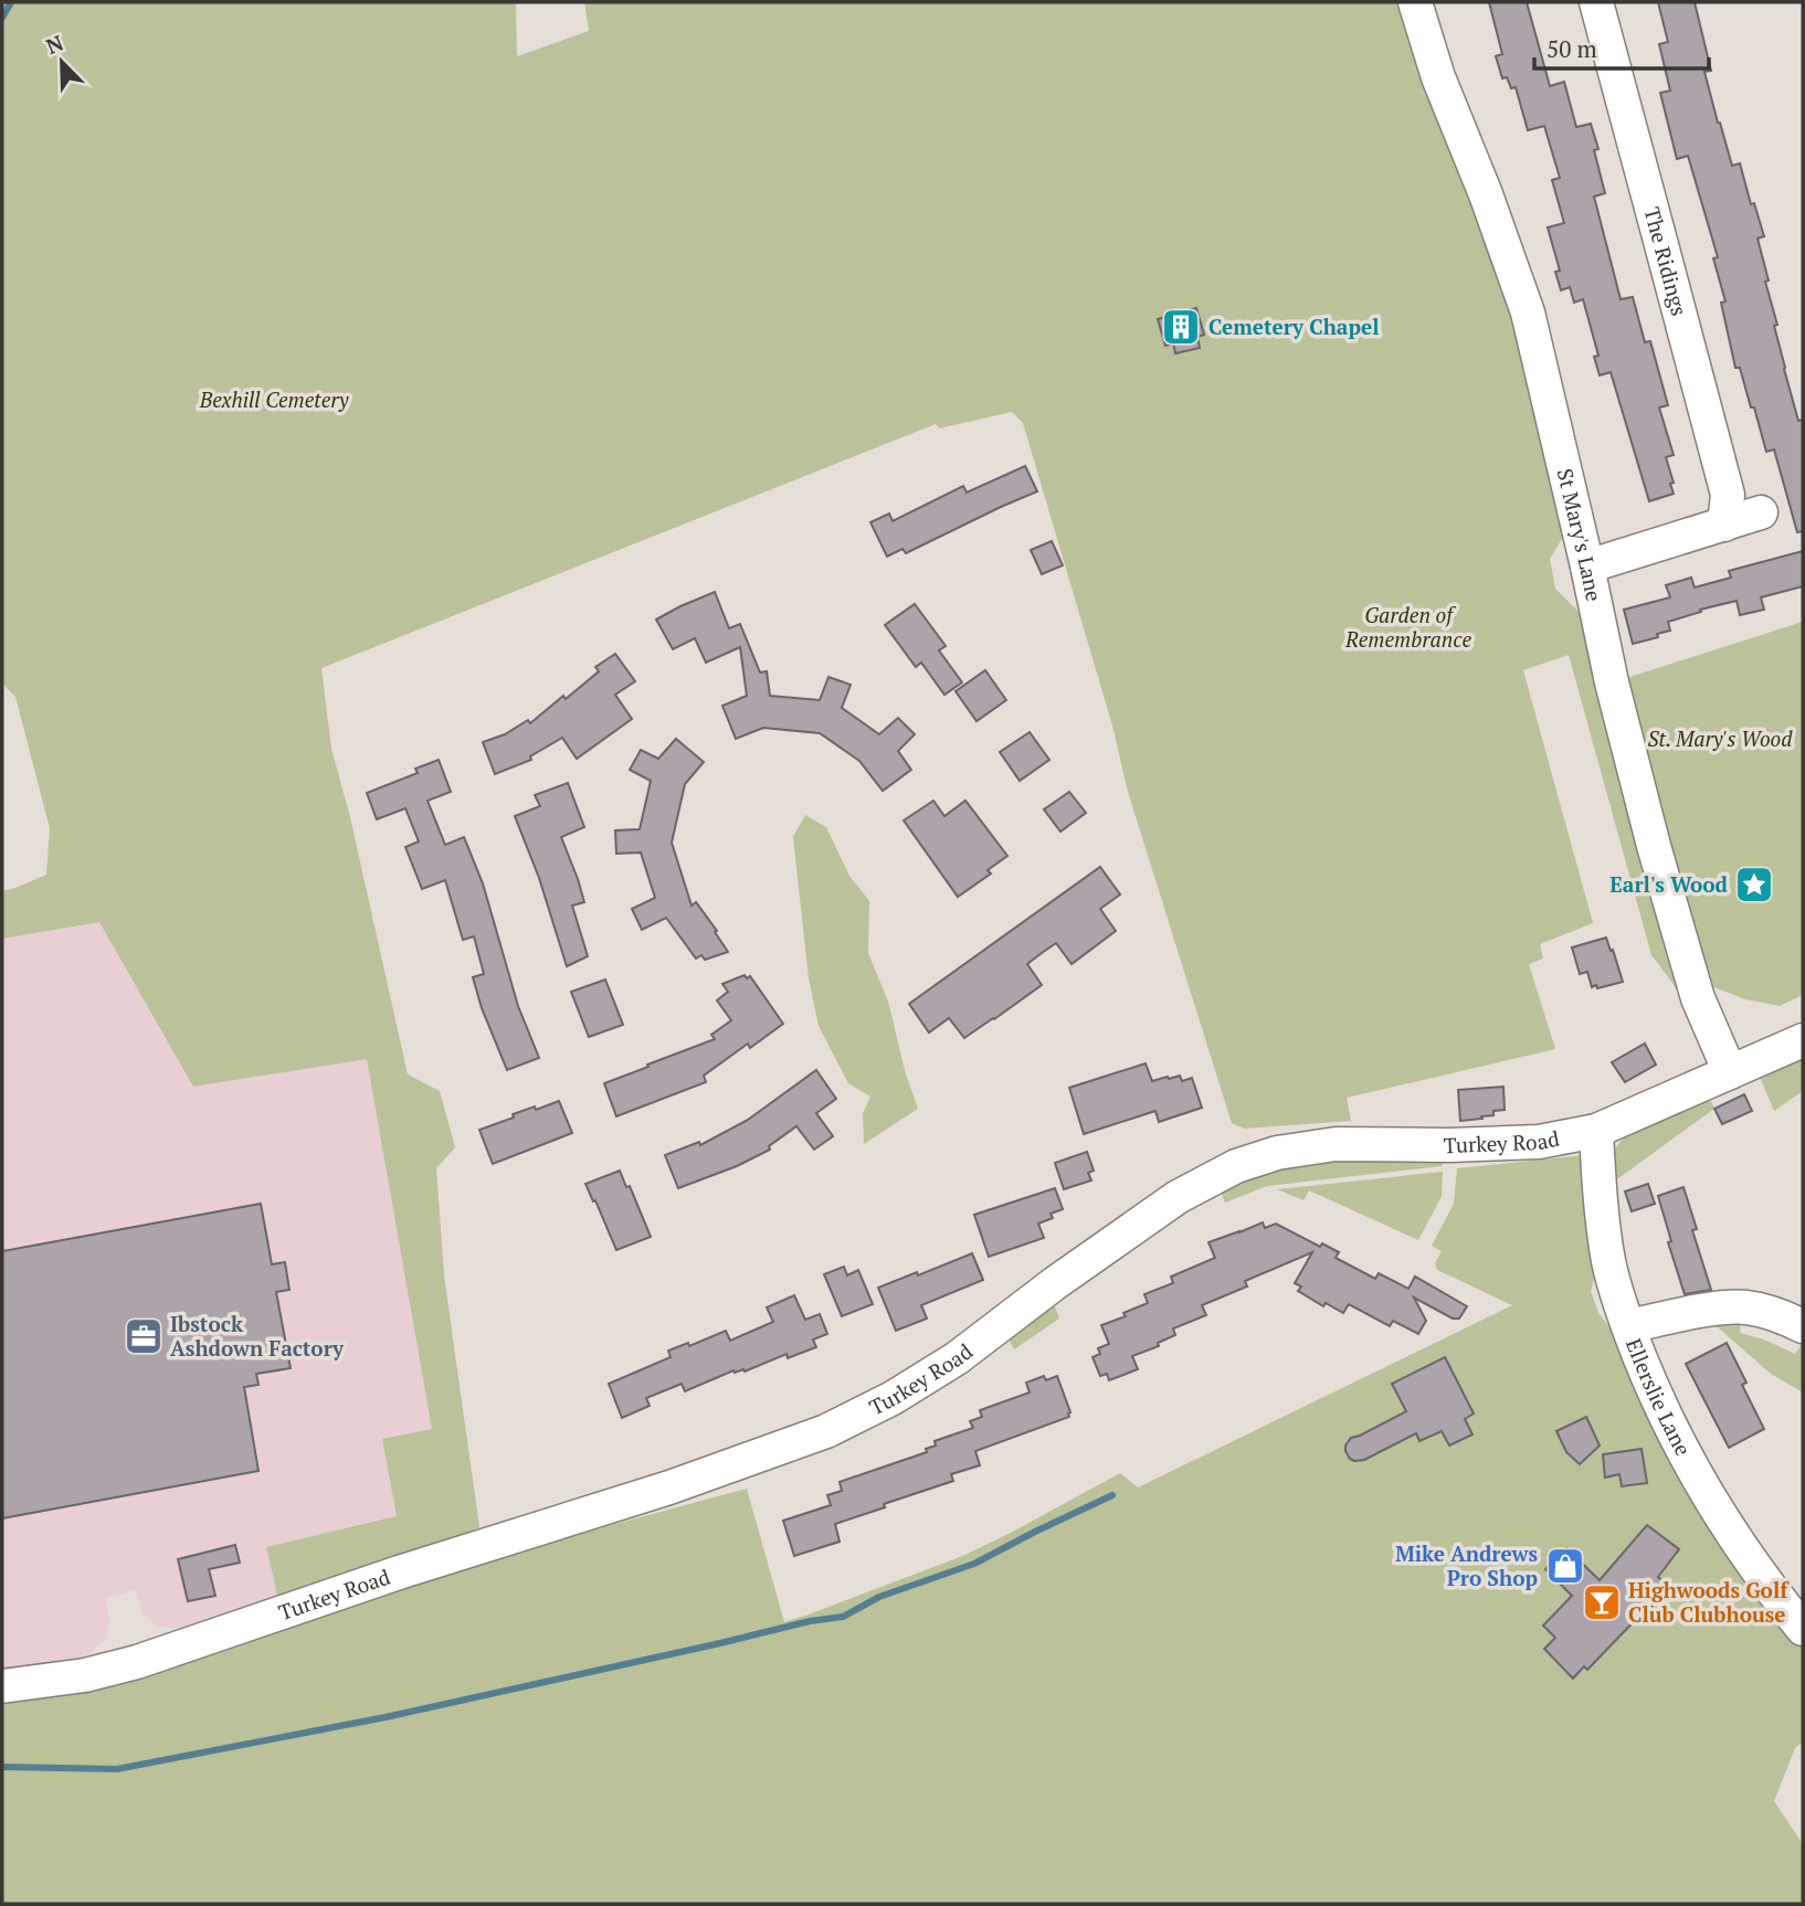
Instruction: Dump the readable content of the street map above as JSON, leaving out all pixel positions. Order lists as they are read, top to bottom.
{
  "streets": {
    "street": [
      "The Ridings",
      "St Mary's Lane",
      "Turkey Road",
      "Ellerslie Lane"
    ]
  },
  "crossings": [
    ["St Mary's Lane", "Turkey Road"],
    ["Turkey Road", "Ellerslie Lane"]
  ],
  "parks": ["Bexhill Cemetery", "Garden of Remembrance", "St. Mary's Wood"],
  "places": {
    "building": ["Cemetery Chapel"],
    "place": ["Earl's Wood"],
    "office": ["Ibstock Ashdown Factory"],
    "shop": ["Mike Andrews Pro Shop"],
    "bar": ["Highwoods Golf Club Clubhouse"]
  },
  "scale_bar": "50 m",
  "north": "top left"
}
